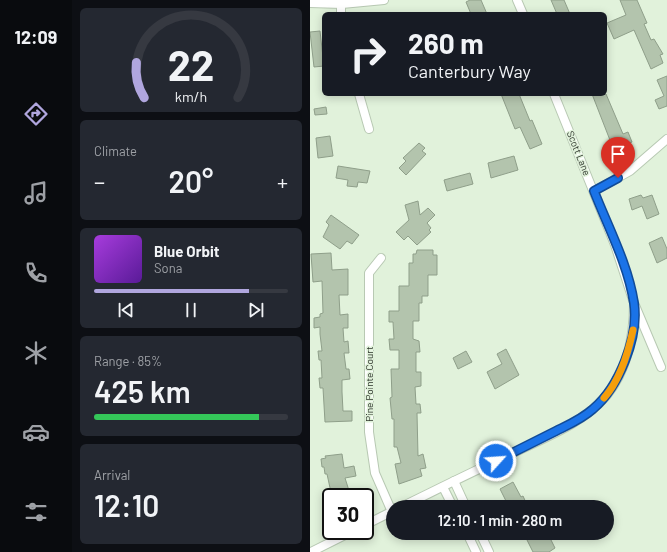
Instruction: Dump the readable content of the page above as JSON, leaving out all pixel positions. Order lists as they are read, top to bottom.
{
  "streets": {
    "street": ["Scott Lane", "Pine Pointe Court"]
  },
  "page": {
    "tabs": "12:09",
    "turn": ["260 m", "Canterbury Way"],
    "tile": [
      "Climate",
      ["Range · 85%", "425 km"],
      ["Arrival", "12:10"]
    ],
    "heat": ["−", "20°", "+"],
    "song": ["Blue Orbit", "Sona"],
    "limit": "30",
    "trip": "12:10 · 1 min · 280 m",
    "gauge": ["22", "km/h"]
  }
}
